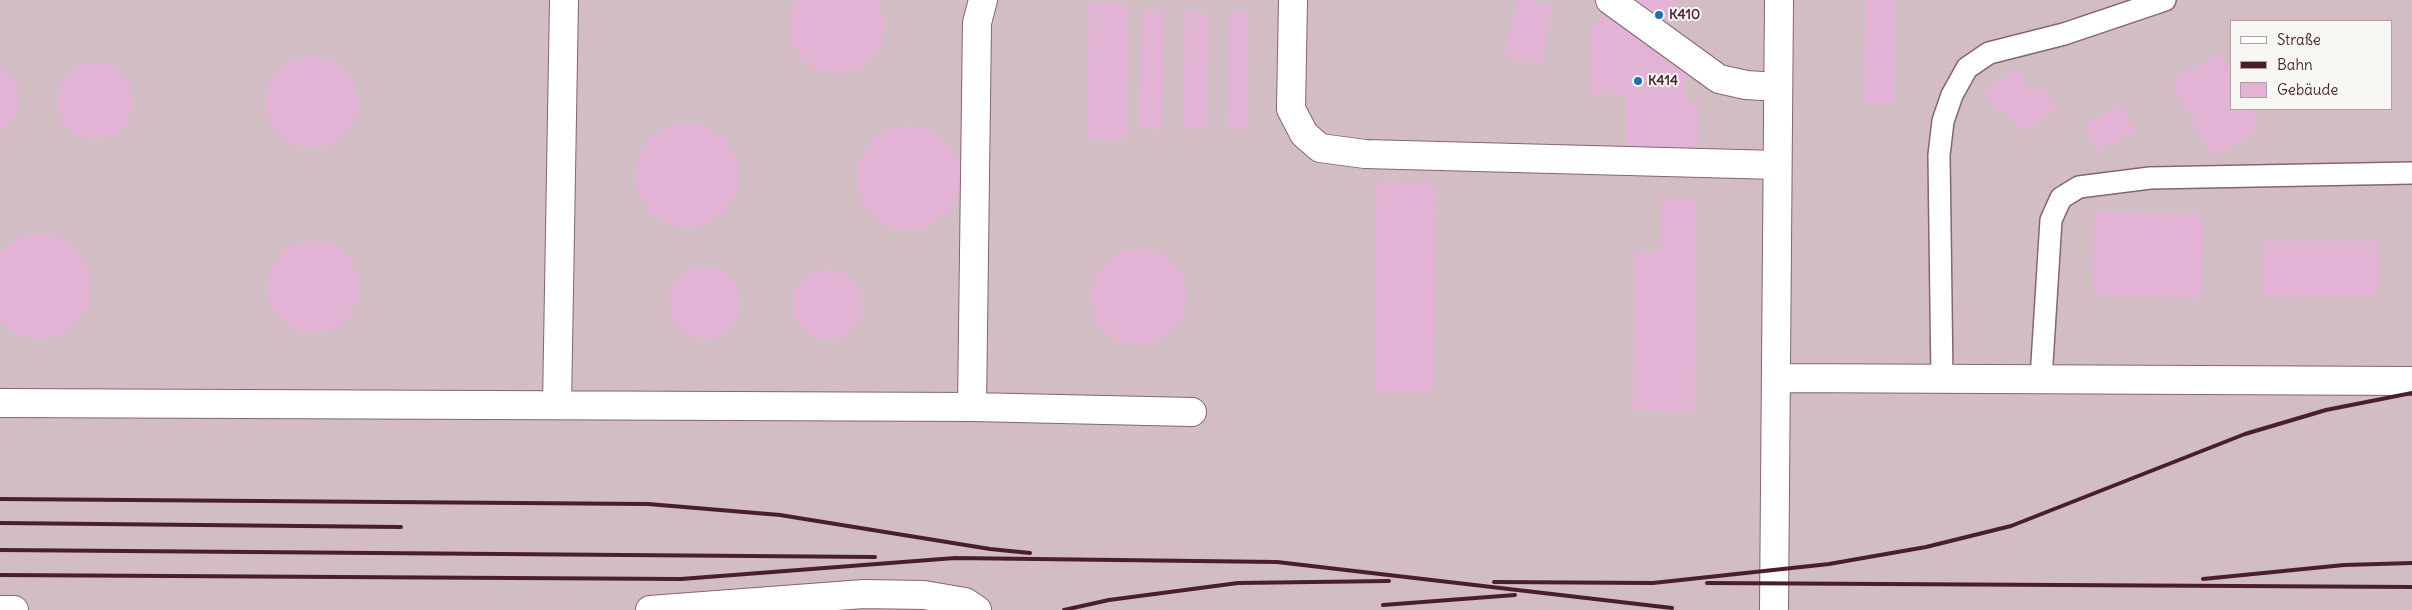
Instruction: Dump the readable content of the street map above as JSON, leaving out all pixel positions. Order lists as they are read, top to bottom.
{
  "places": ["K410", "K414"],
  "legend": ["Straße", "Bahn", "Gebäude"]
}
